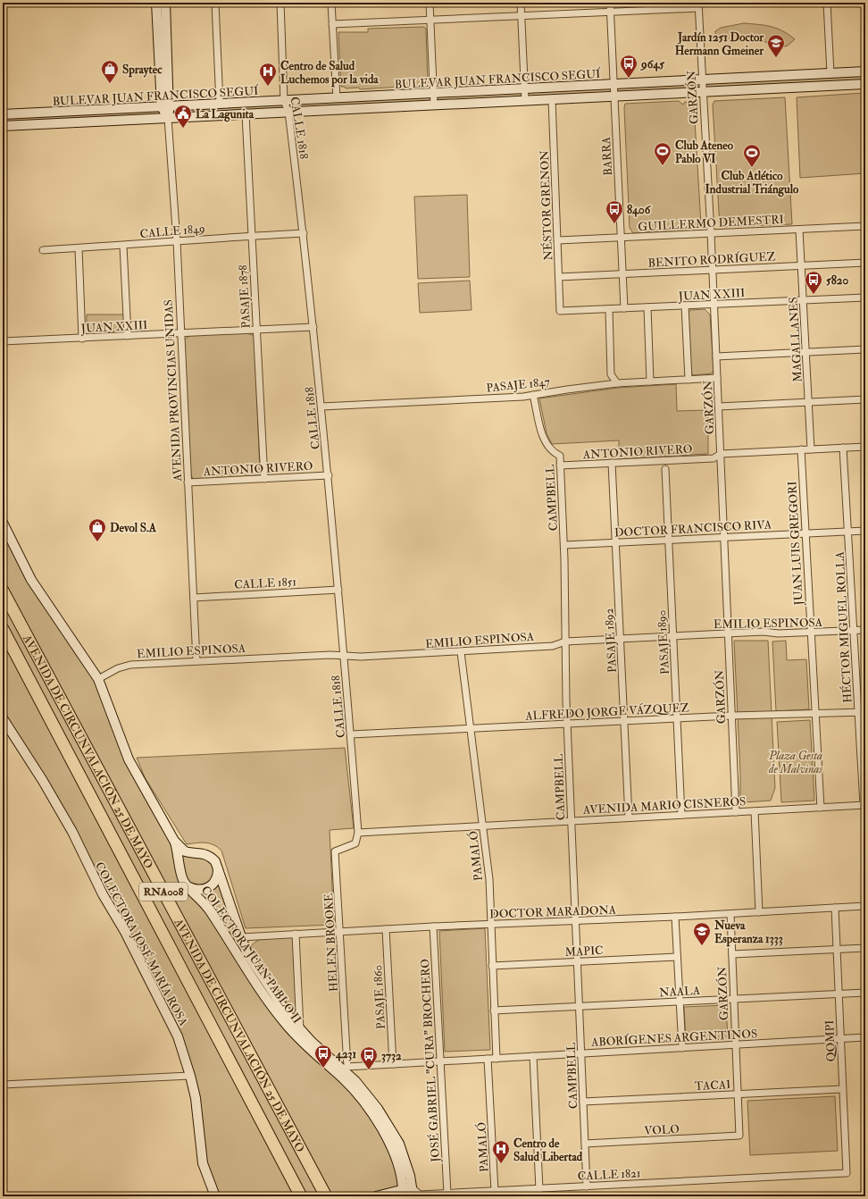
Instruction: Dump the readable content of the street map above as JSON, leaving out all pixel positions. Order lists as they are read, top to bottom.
{
  "streets": {
    "highway": ["AVENIDA DE CIRCUNVALACIÓN 25 DE MAYO", "RNA008"],
    "main road": [
      "BULEVAR JUAN FRANCISCO SEGUÍ",
      "AVENIDA PROVINCIAS UNIDAS",
      "COLECTORA JOSÉ MARÍA ROSA",
      "COLECTORA JUAN PABLO II"
    ],
    "street": [
      "GARZÓN",
      "CALLE 1818",
      "BARRA",
      "NÉSTOR GRENON",
      "GUILLERMO DEMESTRI",
      "CALLE 1849",
      "BENITO RODRÍGUEZ",
      "JUAN XXIII",
      "PASAJE 1878",
      "MAGALLANES",
      "PASAJE 1847",
      "ANTONIO RIVERO",
      "CAMPBELL",
      "DOCTOR FRANCISCO RIVA",
      "JUAN LUIS GREGORI",
      "CALLE 1851",
      "EMILIO ESPINOSA",
      "HÉCTOR MIGUEL ROLLA",
      "PASAJE 1892",
      "PASAJE 1890",
      "ALFREDO JORGE VÁZQUEZ",
      "AVENIDA MARIO CISNEROS",
      "PAMALÓ",
      "DOCTOR MARADONA",
      "HELEN BROOKE",
      "MAPIC",
      "NAALA",
      "PASAJE 1860",
      "ABORÍGENES ARGENTINOS",
      "QOMPI",
      "JOSÉ GABRIEL \"CURA\" BROCHERO",
      "TACAI",
      "VOLO",
      "CALLE 1821"
    ]
  },
  "crossings": [
    ["BULEVAR JUAN FRANCISCO SEGUÍ", "GARZÓN"],
    ["BULEVAR JUAN FRANCISCO SEGUÍ", "CALLE 1818"],
    ["BULEVAR JUAN FRANCISCO SEGUÍ", "BARRA"],
    ["BULEVAR JUAN FRANCISCO SEGUÍ", "NÉSTOR GRENON"],
    ["BULEVAR JUAN FRANCISCO SEGUÍ", "PASAJE 1878"],
    ["BULEVAR JUAN FRANCISCO SEGUÍ", "AVENIDA PROVINCIAS UNIDAS"],
    ["GARZÓN", "GUILLERMO DEMESTRI"],
    ["GARZÓN", "BENITO RODRÍGUEZ"],
    ["GARZÓN", "JUAN XXIII"],
    ["GARZÓN", "PASAJE 1847"],
    ["GARZÓN", "ANTONIO RIVERO"],
    ["GARZÓN", "DOCTOR FRANCISCO RIVA"],
    ["GARZÓN", "EMILIO ESPINOSA"],
    ["GARZÓN", "ALFREDO JORGE VÁZQUEZ"],
    ["GARZÓN", "AVENIDA MARIO CISNEROS"],
    ["GARZÓN", "DOCTOR MARADONA"],
    ["GARZÓN", "NAALA"],
    ["GARZÓN", "ABORÍGENES ARGENTINOS"],
    ["GARZÓN", "TACAI"],
    ["GARZÓN", "VOLO"],
    ["CALLE 1818", "CALLE 1849"],
    ["CALLE 1818", "JUAN XXIII"],
    ["CALLE 1818", "PASAJE 1847"],
    ["CALLE 1818", "ANTONIO RIVERO"],
    ["CALLE 1818", "CALLE 1851"],
    ["CALLE 1818", "EMILIO ESPINOSA"],
    ["CALLE 1818", "ALFREDO JORGE VÁZQUEZ"],
    ["CALLE 1818", "AVENIDA MARIO CISNEROS"],
    ["CALLE 1818", "HELEN BROOKE"],
    ["BARRA", "GUILLERMO DEMESTRI"],
    ["BARRA", "BENITO RODRÍGUEZ"],
    ["BARRA", "JUAN XXIII"],
    ["NÉSTOR GRENON", "GUILLERMO DEMESTRI"],
    ["NÉSTOR GRENON", "BENITO RODRÍGUEZ"],
    ["NÉSTOR GRENON", "JUAN XXIII"],
    ["GUILLERMO DEMESTRI", "MAGALLANES"],
    ["CALLE 1849", "PASAJE 1878"],
    ["CALLE 1849", "AVENIDA PROVINCIAS UNIDAS"],
    ["BENITO RODRÍGUEZ", "MAGALLANES"],
    ["JUAN XXIII", "PASAJE 1878"],
    ["JUAN XXIII", "MAGALLANES"],
    ["JUAN XXIII", "AVENIDA PROVINCIAS UNIDAS"],
    ["PASAJE 1878", "ANTONIO RIVERO"],
    ["MAGALLANES", "ANTONIO RIVERO"],
    ["PASAJE 1847", "CAMPBELL"],
    ["AVENIDA PROVINCIAS UNIDAS", "ANTONIO RIVERO"],
    ["AVENIDA PROVINCIAS UNIDAS", "CALLE 1851"],
    ["AVENIDA PROVINCIAS UNIDAS", "EMILIO ESPINOSA"],
    ["ANTONIO RIVERO", "CAMPBELL"],
    ["ANTONIO RIVERO", "JUAN LUIS GREGORI"],
    ["ANTONIO RIVERO", "HÉCTOR MIGUEL ROLLA"],
    ["ANTONIO RIVERO", "PASAJE 1892"],
    ["CAMPBELL", "DOCTOR FRANCISCO RIVA"],
    ["CAMPBELL", "EMILIO ESPINOSA"],
    ["CAMPBELL", "ALFREDO JORGE VÁZQUEZ"],
    ["CAMPBELL", "AVENIDA MARIO CISNEROS"],
    ["CAMPBELL", "DOCTOR MARADONA"],
    ["CAMPBELL", "MAPIC"],
    ["CAMPBELL", "NAALA"],
    ["CAMPBELL", "ABORÍGENES ARGENTINOS"],
    ["CAMPBELL", "TACAI"],
    ["CAMPBELL", "VOLO"],
    ["CAMPBELL", "CALLE 1821"],
    ["DOCTOR FRANCISCO RIVA", "JUAN LUIS GREGORI"],
    ["DOCTOR FRANCISCO RIVA", "HÉCTOR MIGUEL ROLLA"],
    ["DOCTOR FRANCISCO RIVA", "PASAJE 1892"],
    ["DOCTOR FRANCISCO RIVA", "PASAJE 1890"],
    ["JUAN LUIS GREGORI", "EMILIO ESPINOSA"],
    ["JUAN LUIS GREGORI", "ALFREDO JORGE VÁZQUEZ"],
    ["JUAN LUIS GREGORI", "AVENIDA MARIO CISNEROS"],
    ["EMILIO ESPINOSA", "HÉCTOR MIGUEL ROLLA"],
    ["EMILIO ESPINOSA", "PASAJE 1892"],
    ["EMILIO ESPINOSA", "PASAJE 1890"],
    ["EMILIO ESPINOSA", "PAMALÓ"],
    ["EMILIO ESPINOSA", "COLECTORA JUAN PABLO II"],
    ["HÉCTOR MIGUEL ROLLA", "ALFREDO JORGE VÁZQUEZ"],
    ["HÉCTOR MIGUEL ROLLA", "AVENIDA MARIO CISNEROS"],
    ["PASAJE 1892", "ALFREDO JORGE VÁZQUEZ"],
    ["PASAJE 1892", "AVENIDA MARIO CISNEROS"],
    ["PASAJE 1890", "ALFREDO JORGE VÁZQUEZ"],
    ["PASAJE 1890", "AVENIDA MARIO CISNEROS"],
    ["ALFREDO JORGE VÁZQUEZ", "PAMALÓ"],
    ["AVENIDA MARIO CISNEROS", "PAMALÓ"],
    ["AVENIDA MARIO CISNEROS", "HELEN BROOKE"],
    ["PAMALÓ", "DOCTOR MARADONA"],
    ["PAMALÓ", "MAPIC"],
    ["PAMALÓ", "NAALA"],
    ["PAMALÓ", "ABORÍGENES ARGENTINOS"],
    ["PAMALÓ", "CALLE 1821"],
    ["DOCTOR MARADONA", "HELEN BROOKE"],
    ["DOCTOR MARADONA", "COLECTORA JUAN PABLO II"],
    ["DOCTOR MARADONA", "PASAJE 1860"],
    ["DOCTOR MARADONA", "QOMPI"],
    ["DOCTOR MARADONA", "JOSÉ GABRIEL \"CURA\" BROCHERO"],
    ["HELEN BROOKE", "COLECTORA JUAN PABLO II"],
    ["HELEN BROOKE", "ABORÍGENES ARGENTINOS"],
    ["COLECTORA JUAN PABLO II", "ABORÍGENES ARGENTINOS"],
    ["COLECTORA JUAN PABLO II", "CALLE 1821"],
    ["NAALA", "QOMPI"],
    ["PASAJE 1860", "ABORÍGENES ARGENTINOS"],
    ["ABORÍGENES ARGENTINOS", "QOMPI"],
    ["ABORÍGENES ARGENTINOS", "JOSÉ GABRIEL \"CURA\" BROCHERO"],
    ["QOMPI", "TACAI"],
    ["QOMPI", "CALLE 1821"],
    ["JOSÉ GABRIEL \"CURA\" BROCHERO", "CALLE 1821"]
  ],
  "parks": ["Plaza Gesta de Malvinas"],
  "places": {
    "school or university": ["Jardín 1251 Doctor Hermann Gmeiner", "Nueva Esperanza 1333"],
    "bus stop": [
      "9645",
      "8406",
      "5820",
      "4231",
      "3732"
    ],
    "shop": ["Spraytec", "Devol S.A"],
    "hospital": ["Centro de Salud Luchemos por la vida", "Centro de Salud Libertad"],
    "public building": ["La Lagunita"],
    "sports": ["Club Ateneo Pablo VI", "Club Atlético Industrial Triángulo"]
  }
}
